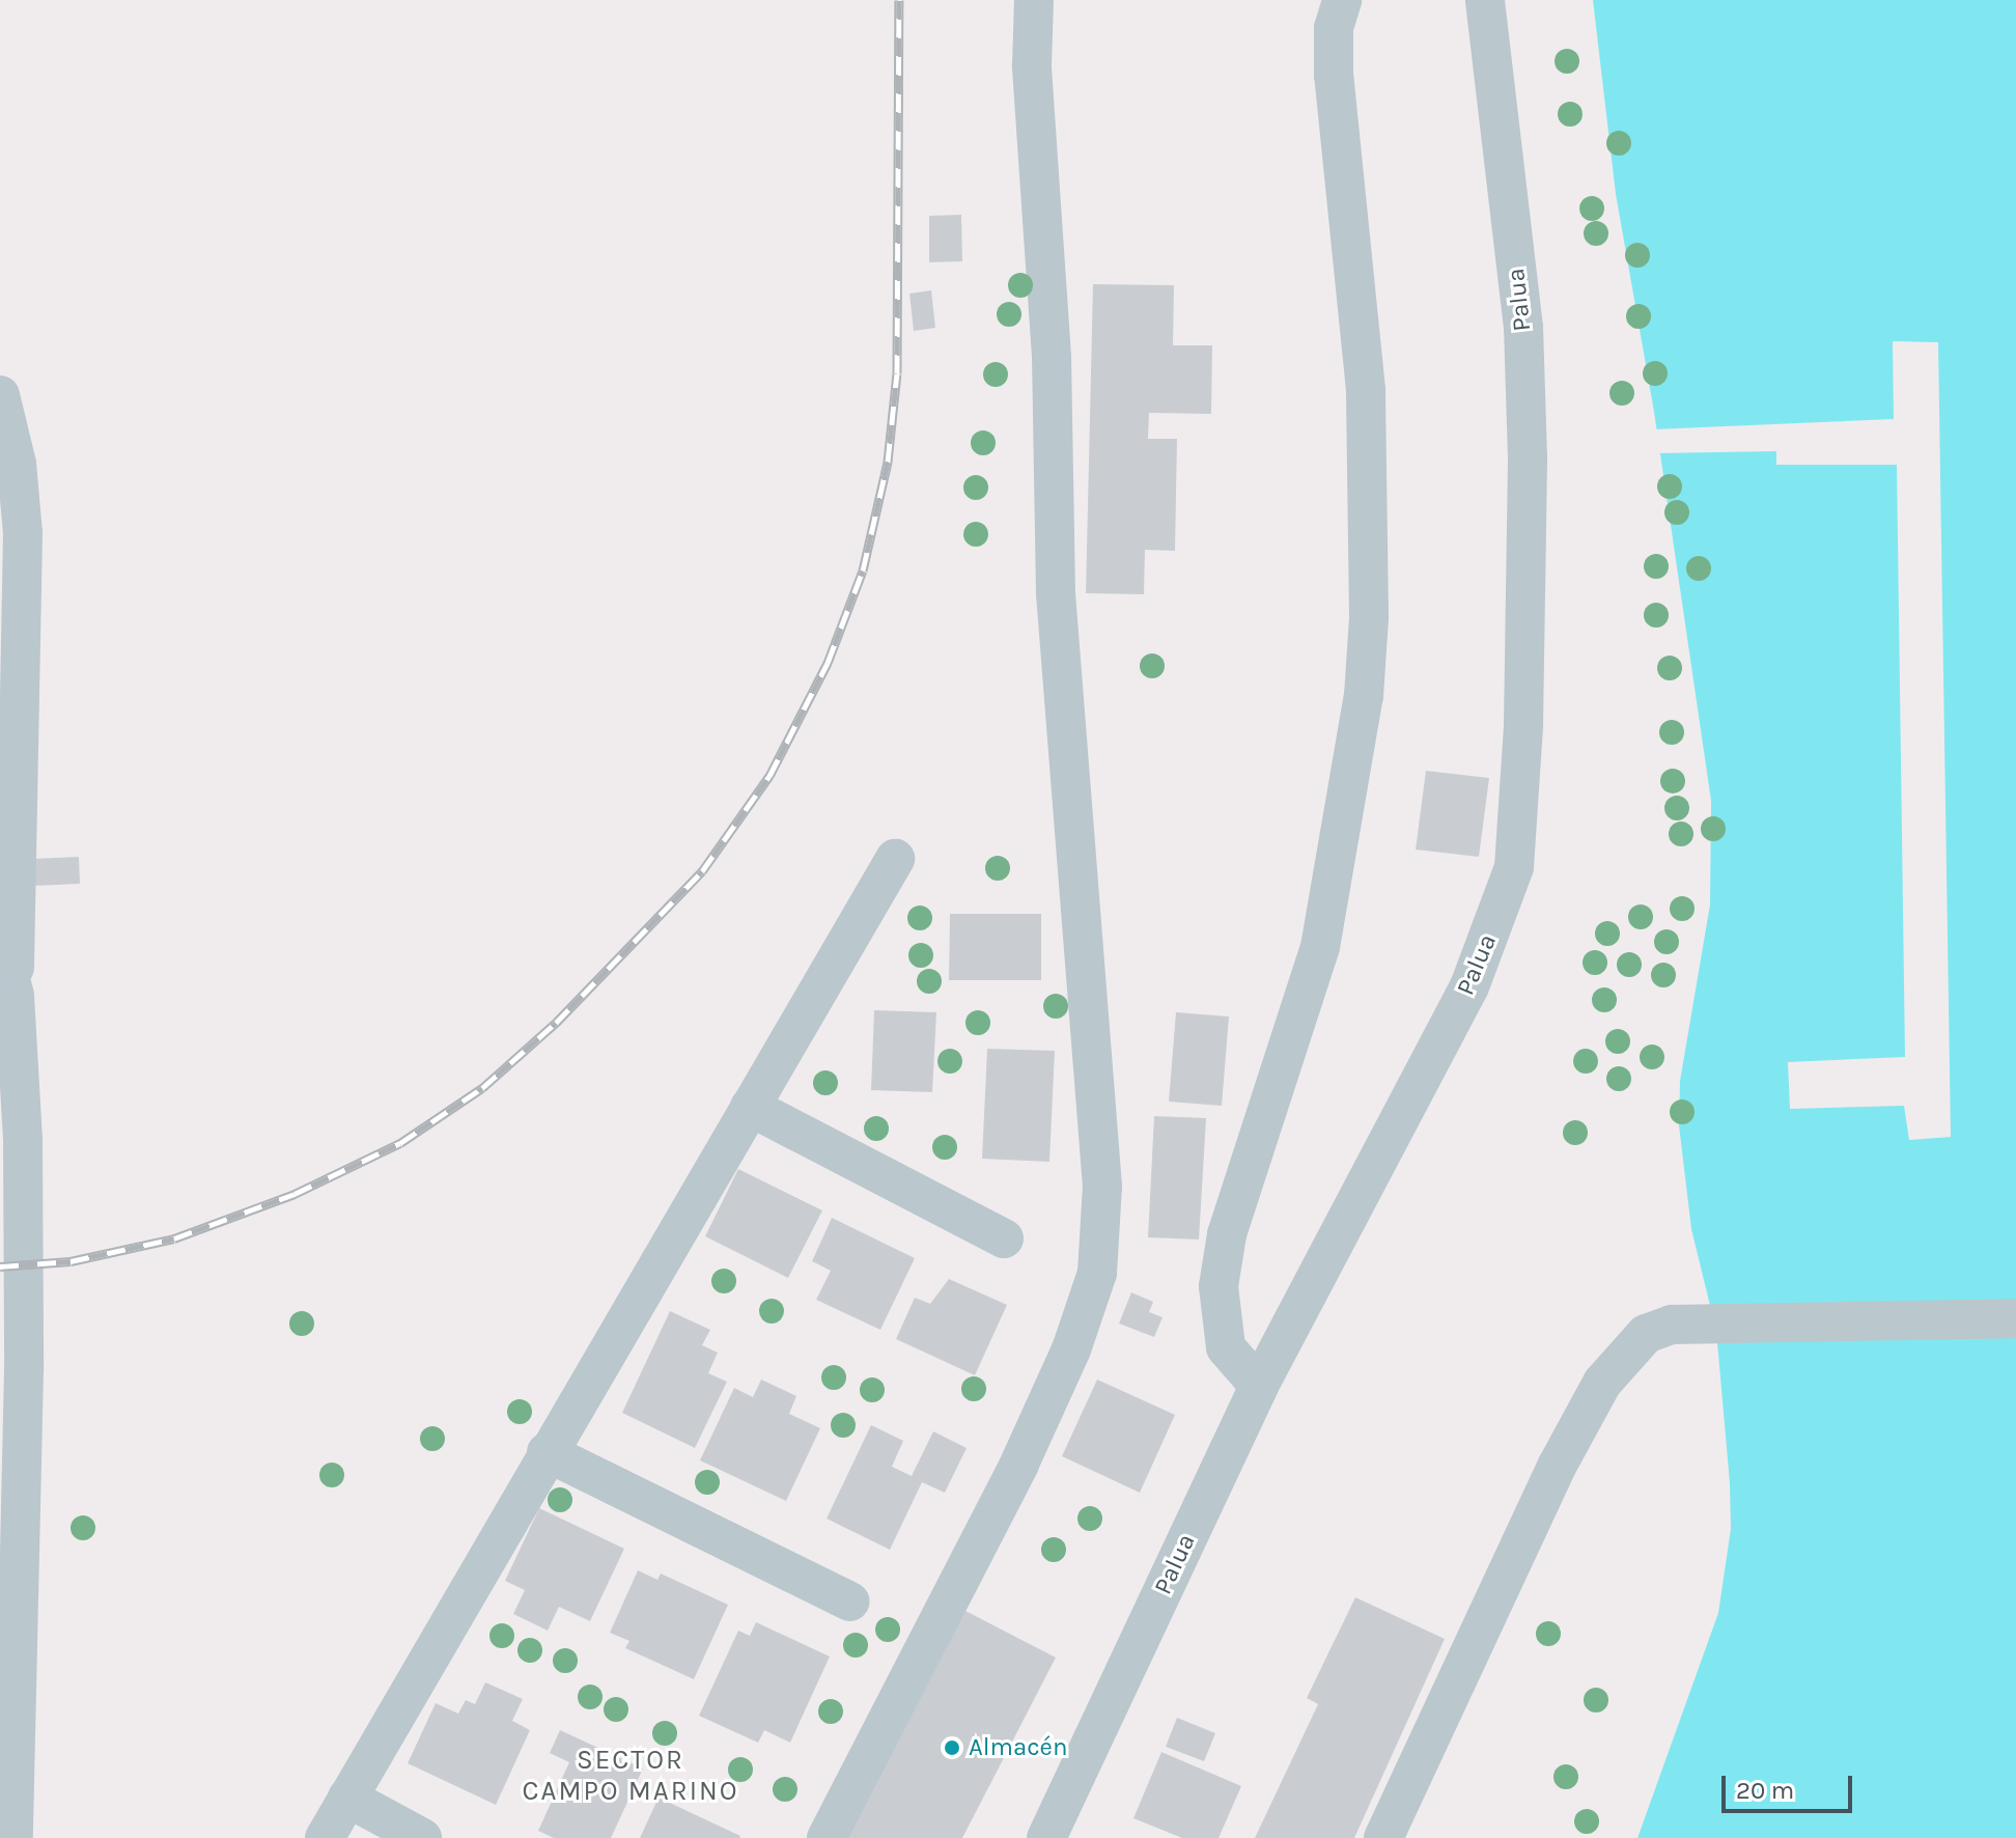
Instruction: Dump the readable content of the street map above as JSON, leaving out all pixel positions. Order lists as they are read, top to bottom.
{
  "streets": {
    "street": ["Palua"]
  },
  "districts": ["SECTOR CAMPO MARINO"],
  "places": ["Almacén"],
  "scale_bar": "20 m"
}
